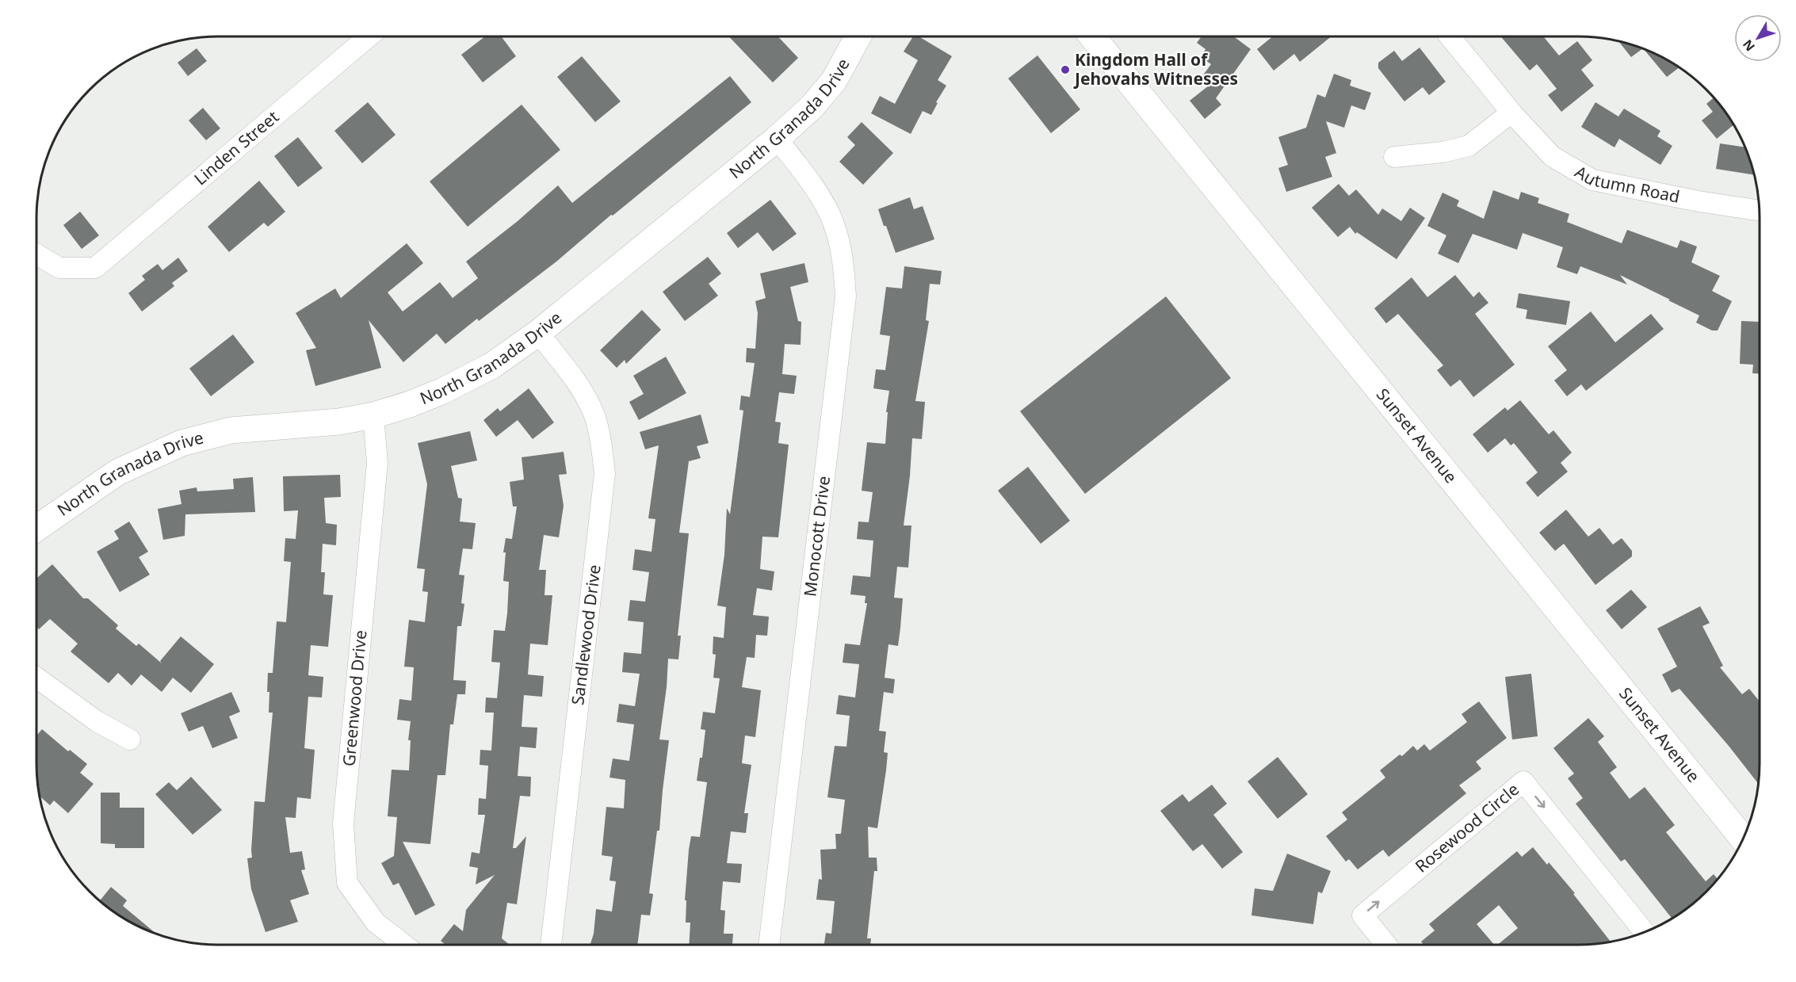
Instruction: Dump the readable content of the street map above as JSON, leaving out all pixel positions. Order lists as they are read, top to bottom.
{
  "streets": {
    "main road": ["North Granada Drive", "Sunset Avenue"],
    "street": [
      "Linden Street",
      "Autumn Road",
      "Monocott Drive",
      "Sandlewood Drive",
      "Greenwood Drive",
      "Rosewood Circle"
    ]
  },
  "crossings": [
    ["North Granada Drive", "Monocott Drive"],
    ["North Granada Drive", "Sandlewood Drive"],
    ["North Granada Drive", "Greenwood Drive"]
  ],
  "places": ["Kingdom Hall of Jehovahs Witnesses"],
  "north": "bottom left"
}
